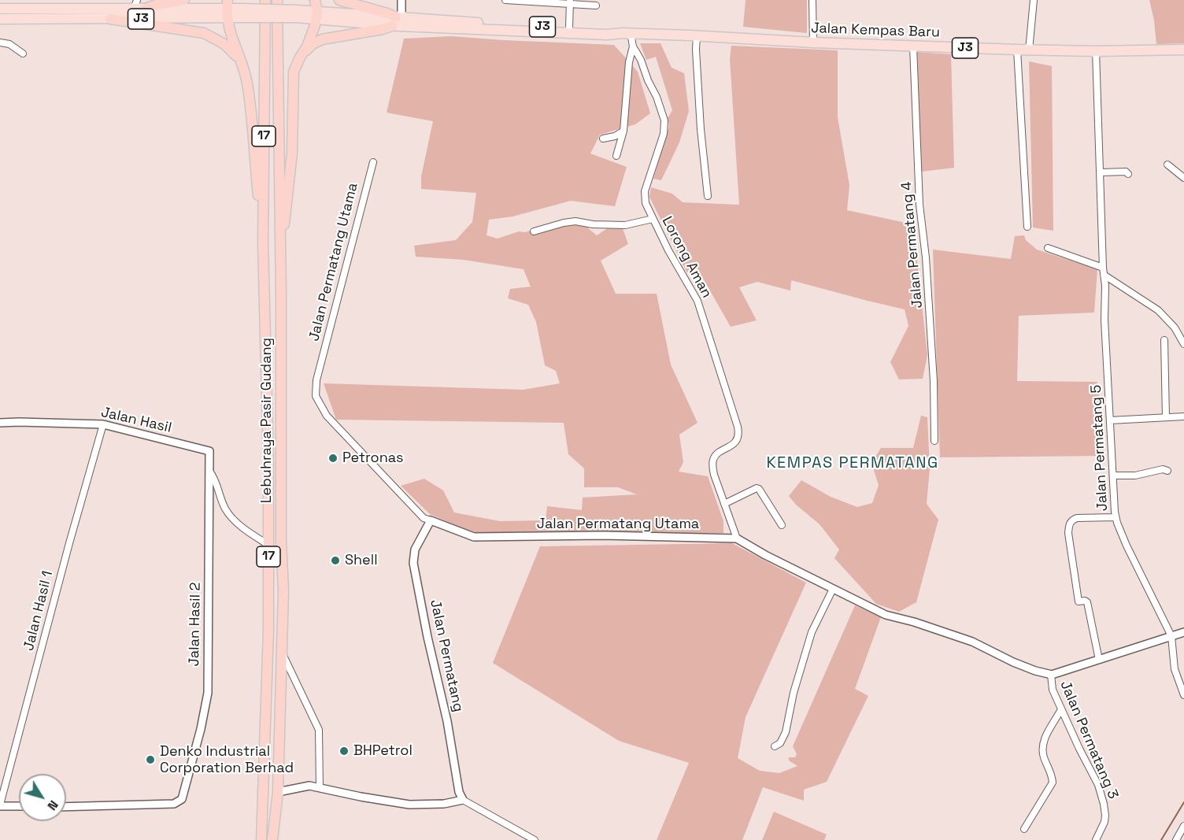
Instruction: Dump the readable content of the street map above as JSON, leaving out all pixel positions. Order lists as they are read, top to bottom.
{
  "streets": {
    "highway": ["17", "Lebuhraya Pasir Gudang"],
    "main road": ["J3", "Jalan Kempas Baru"],
    "street": [
      "Jalan Permatang 4",
      "Lorong Aman",
      "Jalan Permatang Utama",
      "Jalan Hasil",
      "Jalan Permatang 5",
      "Jalan Hasil 1",
      "Jalan Hasil 2",
      "Jalan Permatang",
      "Jalan Permatang 3"
    ]
  },
  "crossings": [
    ["Jalan Kempas Baru", "Jalan Permatang 4"],
    ["Jalan Kempas Baru", "Lorong Aman"],
    ["Lorong Aman", "Jalan Permatang Utama"],
    ["Jalan Permatang Utama", "Jalan Permatang"],
    ["Jalan Permatang Utama", "Jalan Permatang 3"],
    ["Jalan Hasil", "Jalan Hasil 1"],
    ["Jalan Hasil", "Jalan Hasil 2"]
  ],
  "districts": ["KEMPAS PERMATANG"],
  "places": [
    "Petronas",
    "Shell",
    "BHPetrol",
    "Denko Industrial Corporation Berhad"
  ],
  "north": "bottom right"
}
